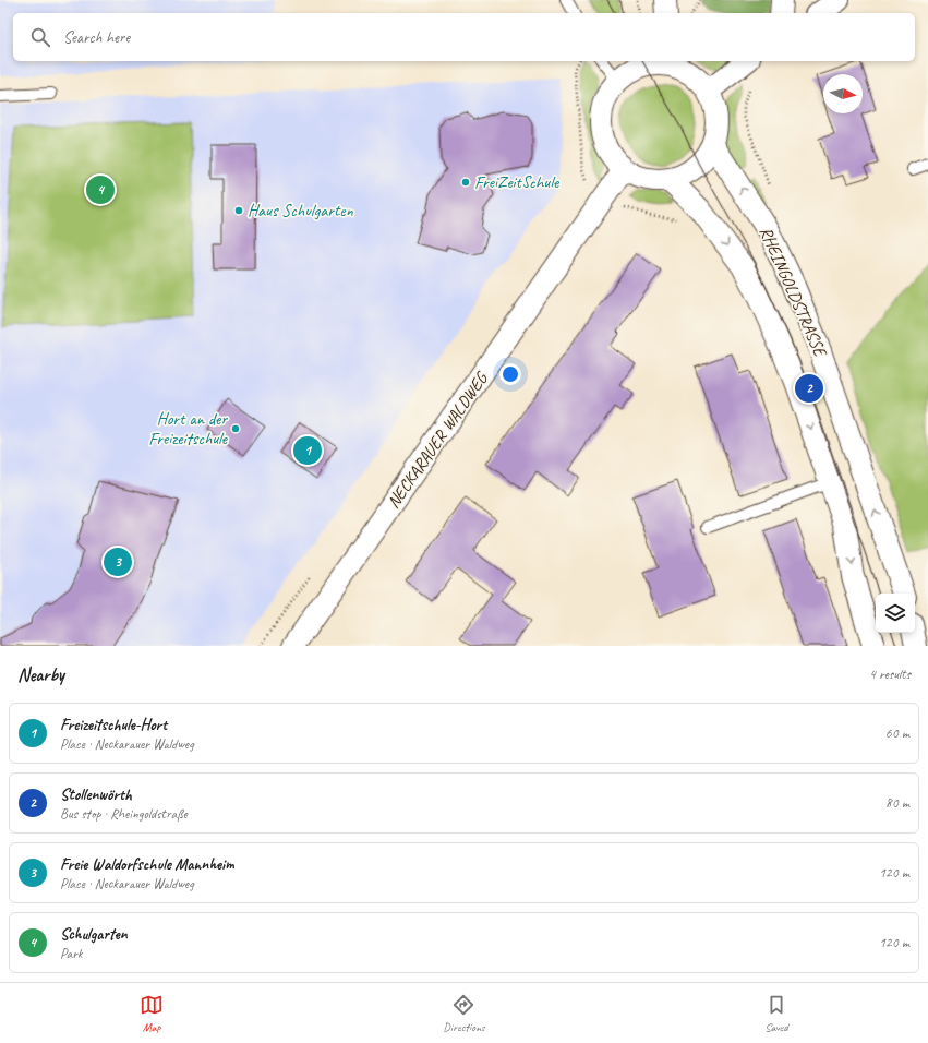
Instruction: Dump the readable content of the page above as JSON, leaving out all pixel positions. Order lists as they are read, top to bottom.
{
  "streets": {
    "street": ["RHEINGOLDSTRASSE", "NECKARAUER WALDWEG"]
  },
  "crossings": [
    ["RHEINGOLDSTRASSE", "NECKARAUER WALDWEG"]
  ],
  "places": ["FreiZeitSchule", "Haus Schulgarten", "Hort an der Freizeitschule"],
  "north": "right",
  "page": {
    "search": "Search here",
    "pins": [
      "4",
      "2",
      "1",
      "3"
    ],
    "heading": ["Nearby", "4 results"],
    "list": [
      {
        "mark": "1",
        "name": "Freizeitschule-Hort",
        "note": "Place · Neckarauer Waldweg",
        "value": "60 m"
      },
      {
        "mark": "2",
        "name": "Stollenwörth",
        "note": "Bus stop · Rheingoldstraße",
        "value": "80 m"
      },
      {
        "mark": "3",
        "name": "Freie Waldorfschule Mannheim",
        "note": "Place · Neckarauer Waldweg",
        "value": "120 m"
      },
      {
        "mark": "4",
        "name": "Schulgarten",
        "note": "Park",
        "value": "120 m"
      }
    ],
    "nav": ["Map", "Directions", "Saved"]
  }
}
